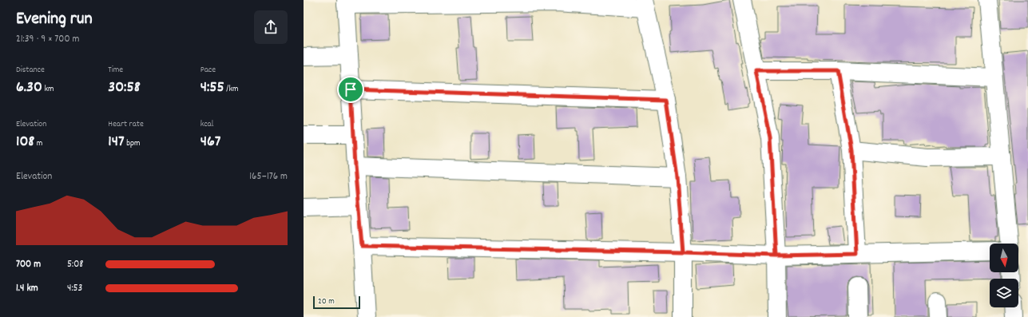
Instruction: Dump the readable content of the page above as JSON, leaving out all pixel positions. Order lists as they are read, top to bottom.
{
  "scale_bar": "20 m",
  "north": "bottom",
  "page": {
    "heading": ["Evening run", "21:39 · 9 × 700 m"],
    "stats": [
      ["Distance", "6.30 km"],
      ["Time", "30:58"],
      ["Pace", "4:55 /km"],
      ["Elevation", "108 m"],
      ["Heart rate", "147 bpm"],
      ["kcal", "467"]
    ],
    "chart": ["Elevation", "165–176 m"],
    "list": [
      {
        "name": "700 m",
        "note": "5:08"
      },
      {
        "name": "1.4 km",
        "note": "4:53"
      }
    ],
    "scale": "20 m"
  }
}
